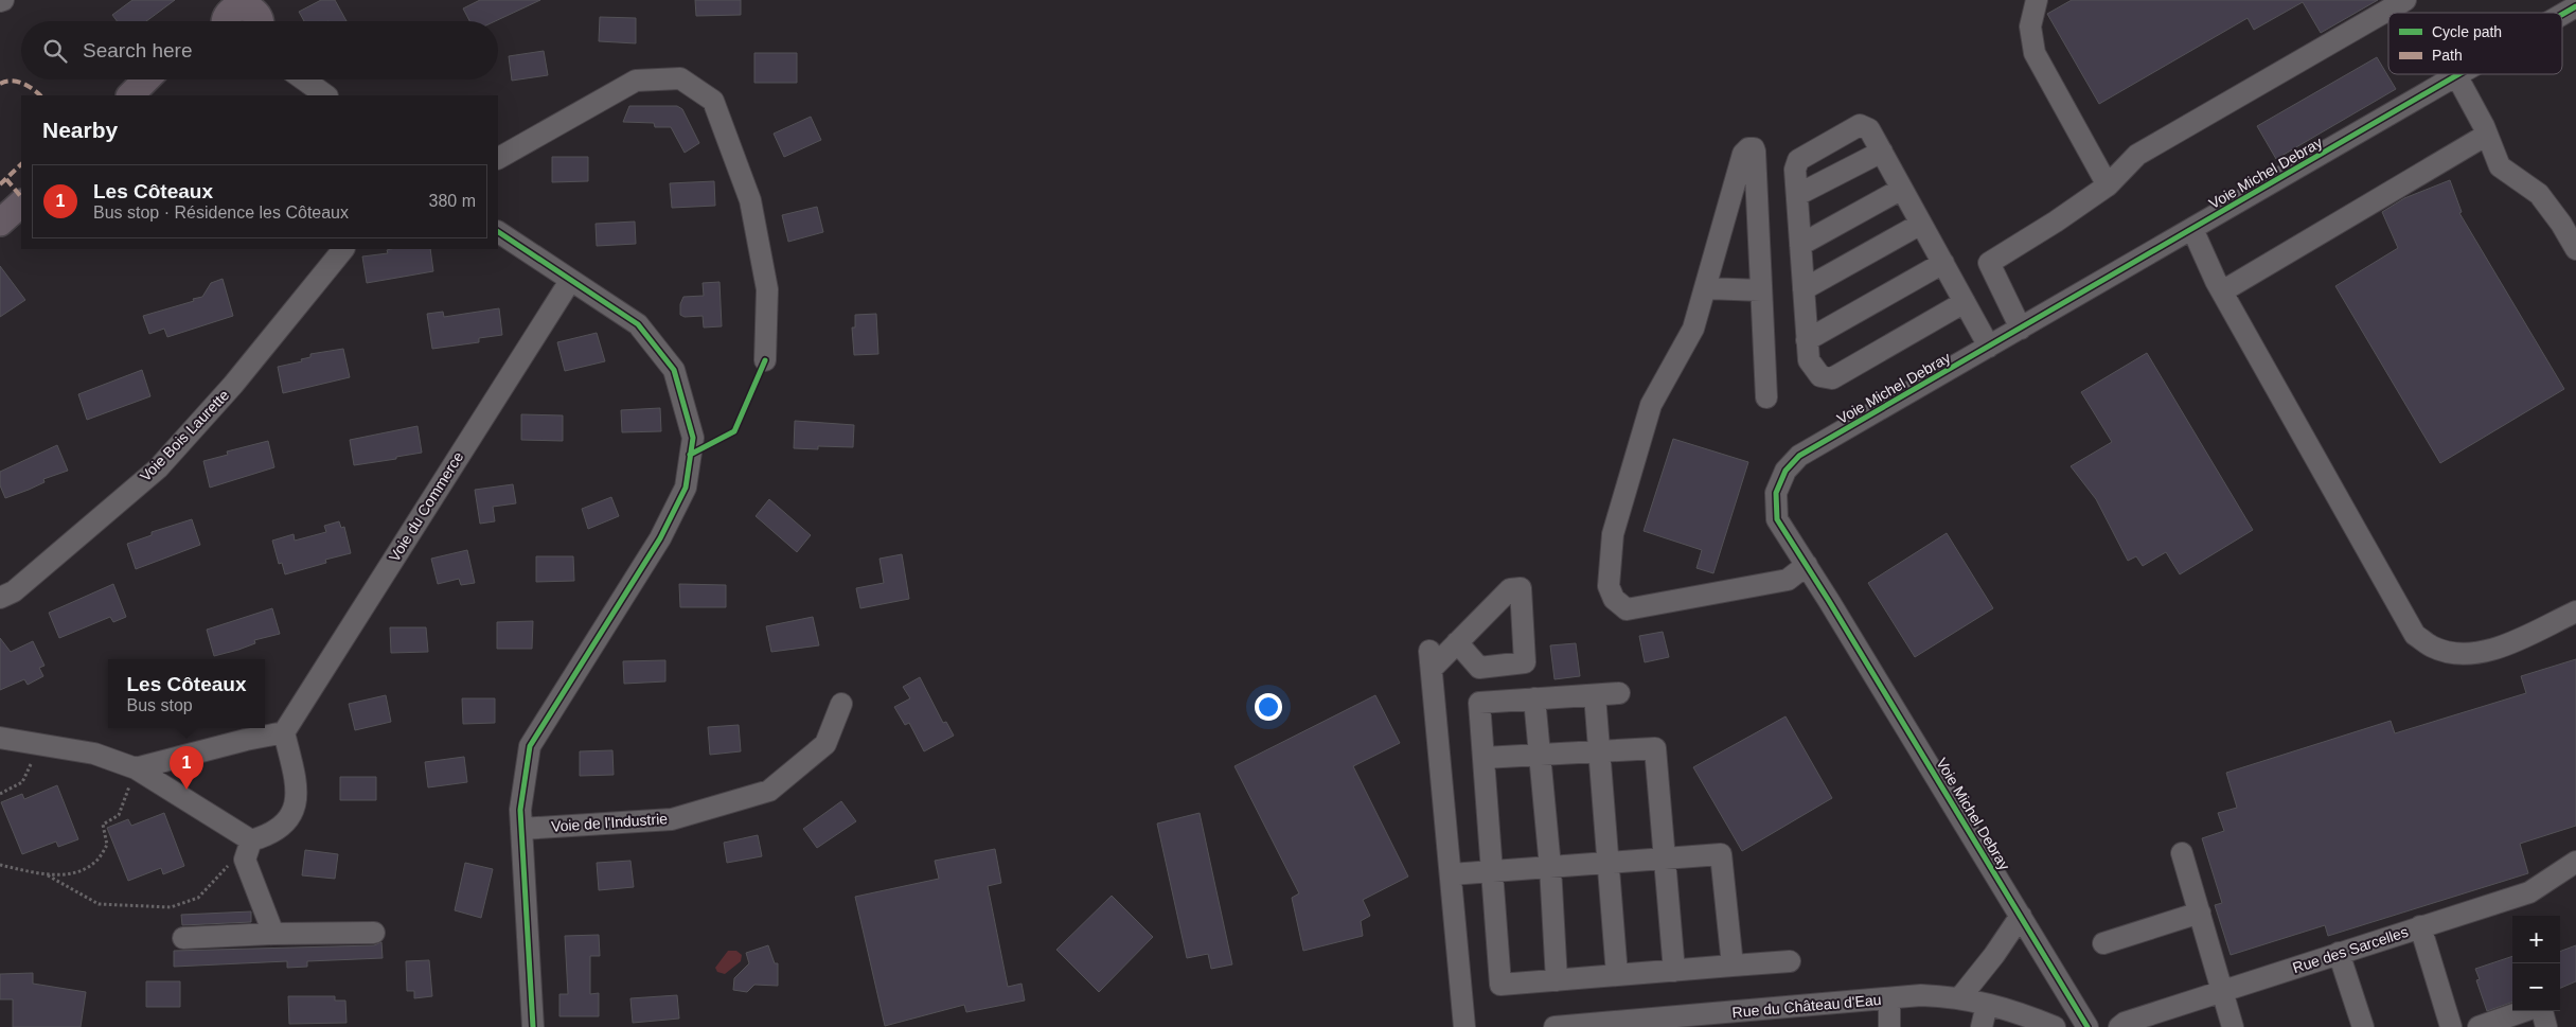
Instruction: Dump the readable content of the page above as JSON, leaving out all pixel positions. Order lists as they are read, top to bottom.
{
  "streets": {
    "street": [
      "Voie Michel Debray",
      "Voie Bois Laurette",
      "Voie du Commerce",
      "Voie de l'Industrie",
      "Rue des Sarcelles",
      "Rue du Château d'Eau"
    ]
  },
  "legend": ["Cycle path", "Path"],
  "page": {
    "search": "Search here",
    "heading": "Nearby",
    "list": [
      {
        "mark": "1",
        "name": "Les Côteaux",
        "note": "Bus stop · Résidence les Côteaux",
        "value": "380 m"
      }
    ],
    "popup": ["Les Côteaux", "Bus stop"],
    "pins": "1",
    "map_buttons": ["+", "−"]
  }
}
